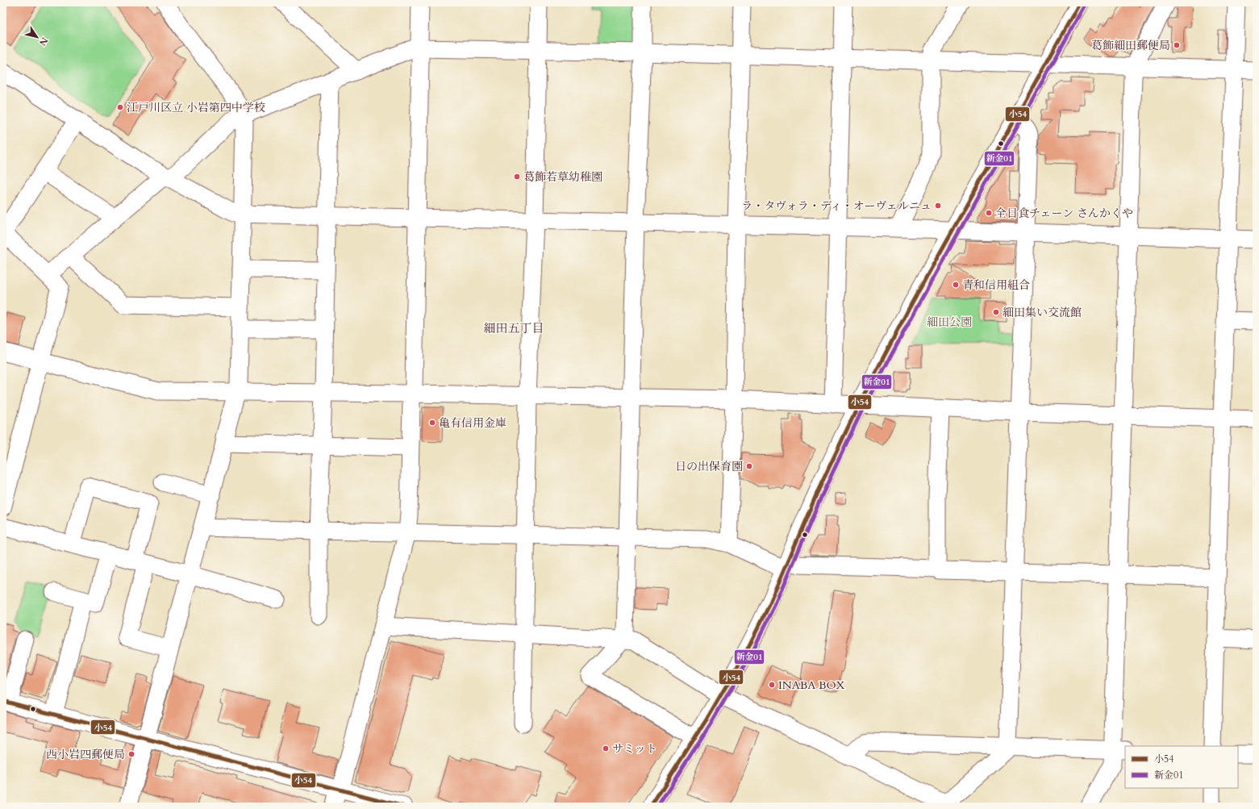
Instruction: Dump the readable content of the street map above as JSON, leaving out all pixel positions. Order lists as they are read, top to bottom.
{
  "districts": ["細田五丁目"],
  "parks": ["細田公園"],
  "places": [
    "葛飾細田郵便局",
    "江戸川区立 小岩第四中学校",
    "葛飾若草幼稚園",
    "ラ・タヴォラ・ディ・オーヴェルニュ",
    "全日食チェーン さんかくや",
    "青和信用組合",
    "細田集い交流館",
    "亀有信用金庫",
    "日の出保育園",
    "INABA BOX",
    "サミット",
    "西小岩四郵便局"
  ],
  "lines": ["transit line 小54", "transit line 新金01"],
  "legend": ["小54", "新金01"],
  "north": "bottom right"
}
